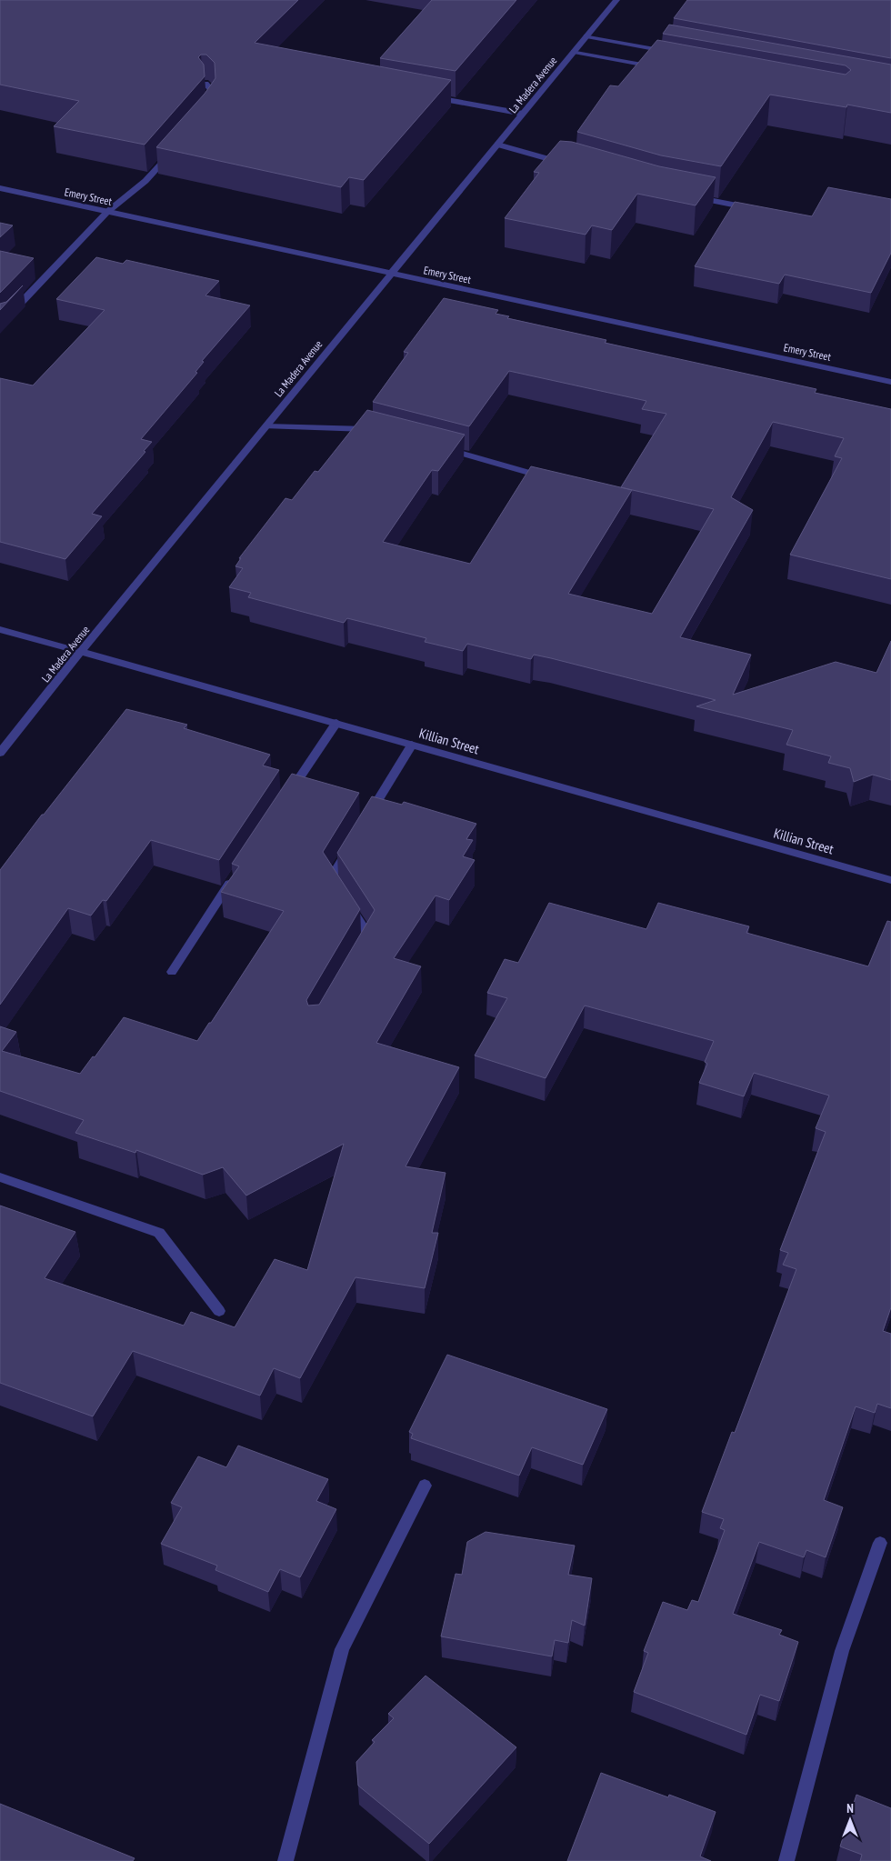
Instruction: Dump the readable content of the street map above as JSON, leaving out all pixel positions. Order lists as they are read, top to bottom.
{
  "streets": {
    "street": ["La Madera Avenue", "Emery Street", "Killian Street"]
  },
  "crossings": [
    ["La Madera Avenue", "Emery Street"],
    ["La Madera Avenue", "Killian Street"]
  ],
  "north": "top"
}
